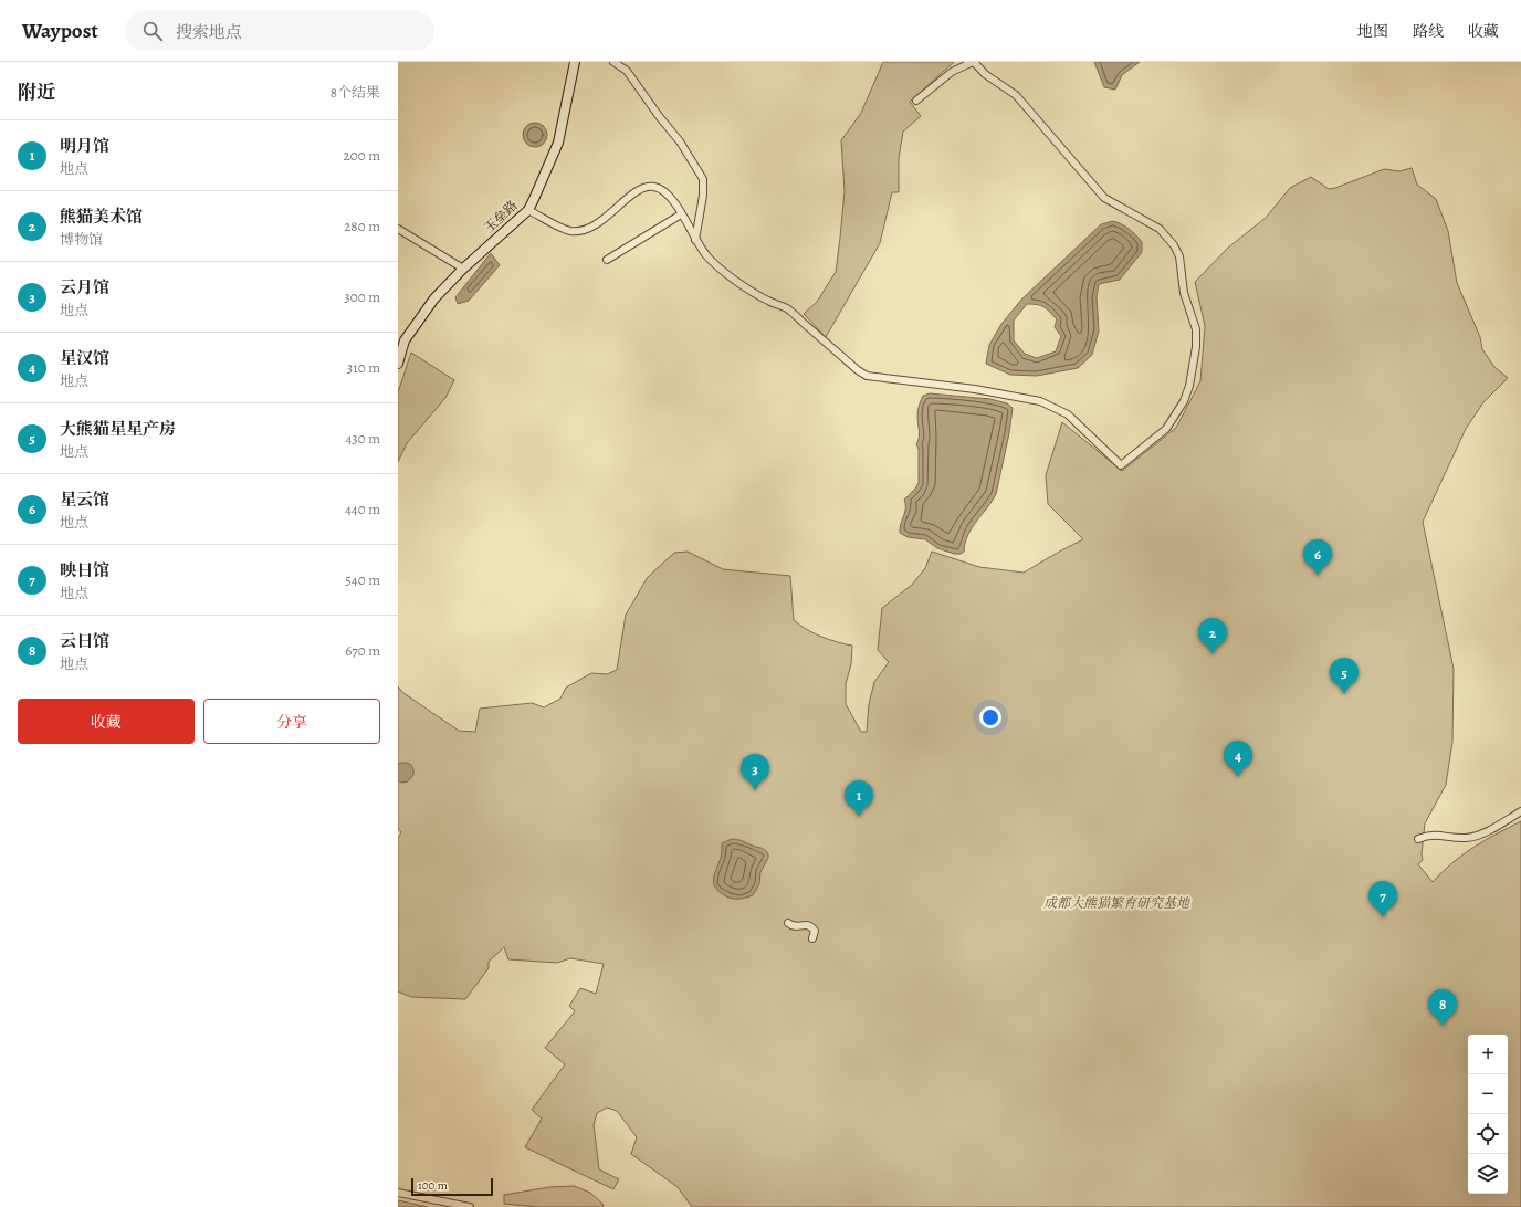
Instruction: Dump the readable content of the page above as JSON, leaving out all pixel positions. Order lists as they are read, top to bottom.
{
  "streets": {
    "street": ["玉垒路"]
  },
  "parks": ["成都大熊猫繁育研究基地"],
  "scale_bar": "100 m",
  "page": {
    "header": "Waypost",
    "search": "搜索地点",
    "nav": ["地图", "路线", "收藏"],
    "heading": ["附近", "8个结果"],
    "list": [
      {
        "mark": "1",
        "name": "明月馆",
        "note": "地点",
        "value": "200 m"
      },
      {
        "mark": "2",
        "name": "熊猫美术馆",
        "note": "博物馆",
        "value": "280 m"
      },
      {
        "mark": "3",
        "name": "云月馆",
        "note": "地点",
        "value": "300 m"
      },
      {
        "mark": "4",
        "name": "星汉馆",
        "note": "地点",
        "value": "310 m"
      },
      {
        "mark": "5",
        "name": "大熊猫星星产房",
        "note": "地点",
        "value": "430 m"
      },
      {
        "mark": "6",
        "name": "星云馆",
        "note": "地点",
        "value": "440 m"
      },
      {
        "mark": "7",
        "name": "映日馆",
        "note": "地点",
        "value": "540 m"
      },
      {
        "mark": "8",
        "name": "云日馆",
        "note": "地点",
        "value": "670 m"
      }
    ],
    "pins": [
      "6",
      "2",
      "5",
      "4",
      "3",
      "1",
      "7",
      "8"
    ],
    "buttons": ["收藏", "分享"],
    "map_buttons": ["+", "−"],
    "scale": "100 m"
  }
}
